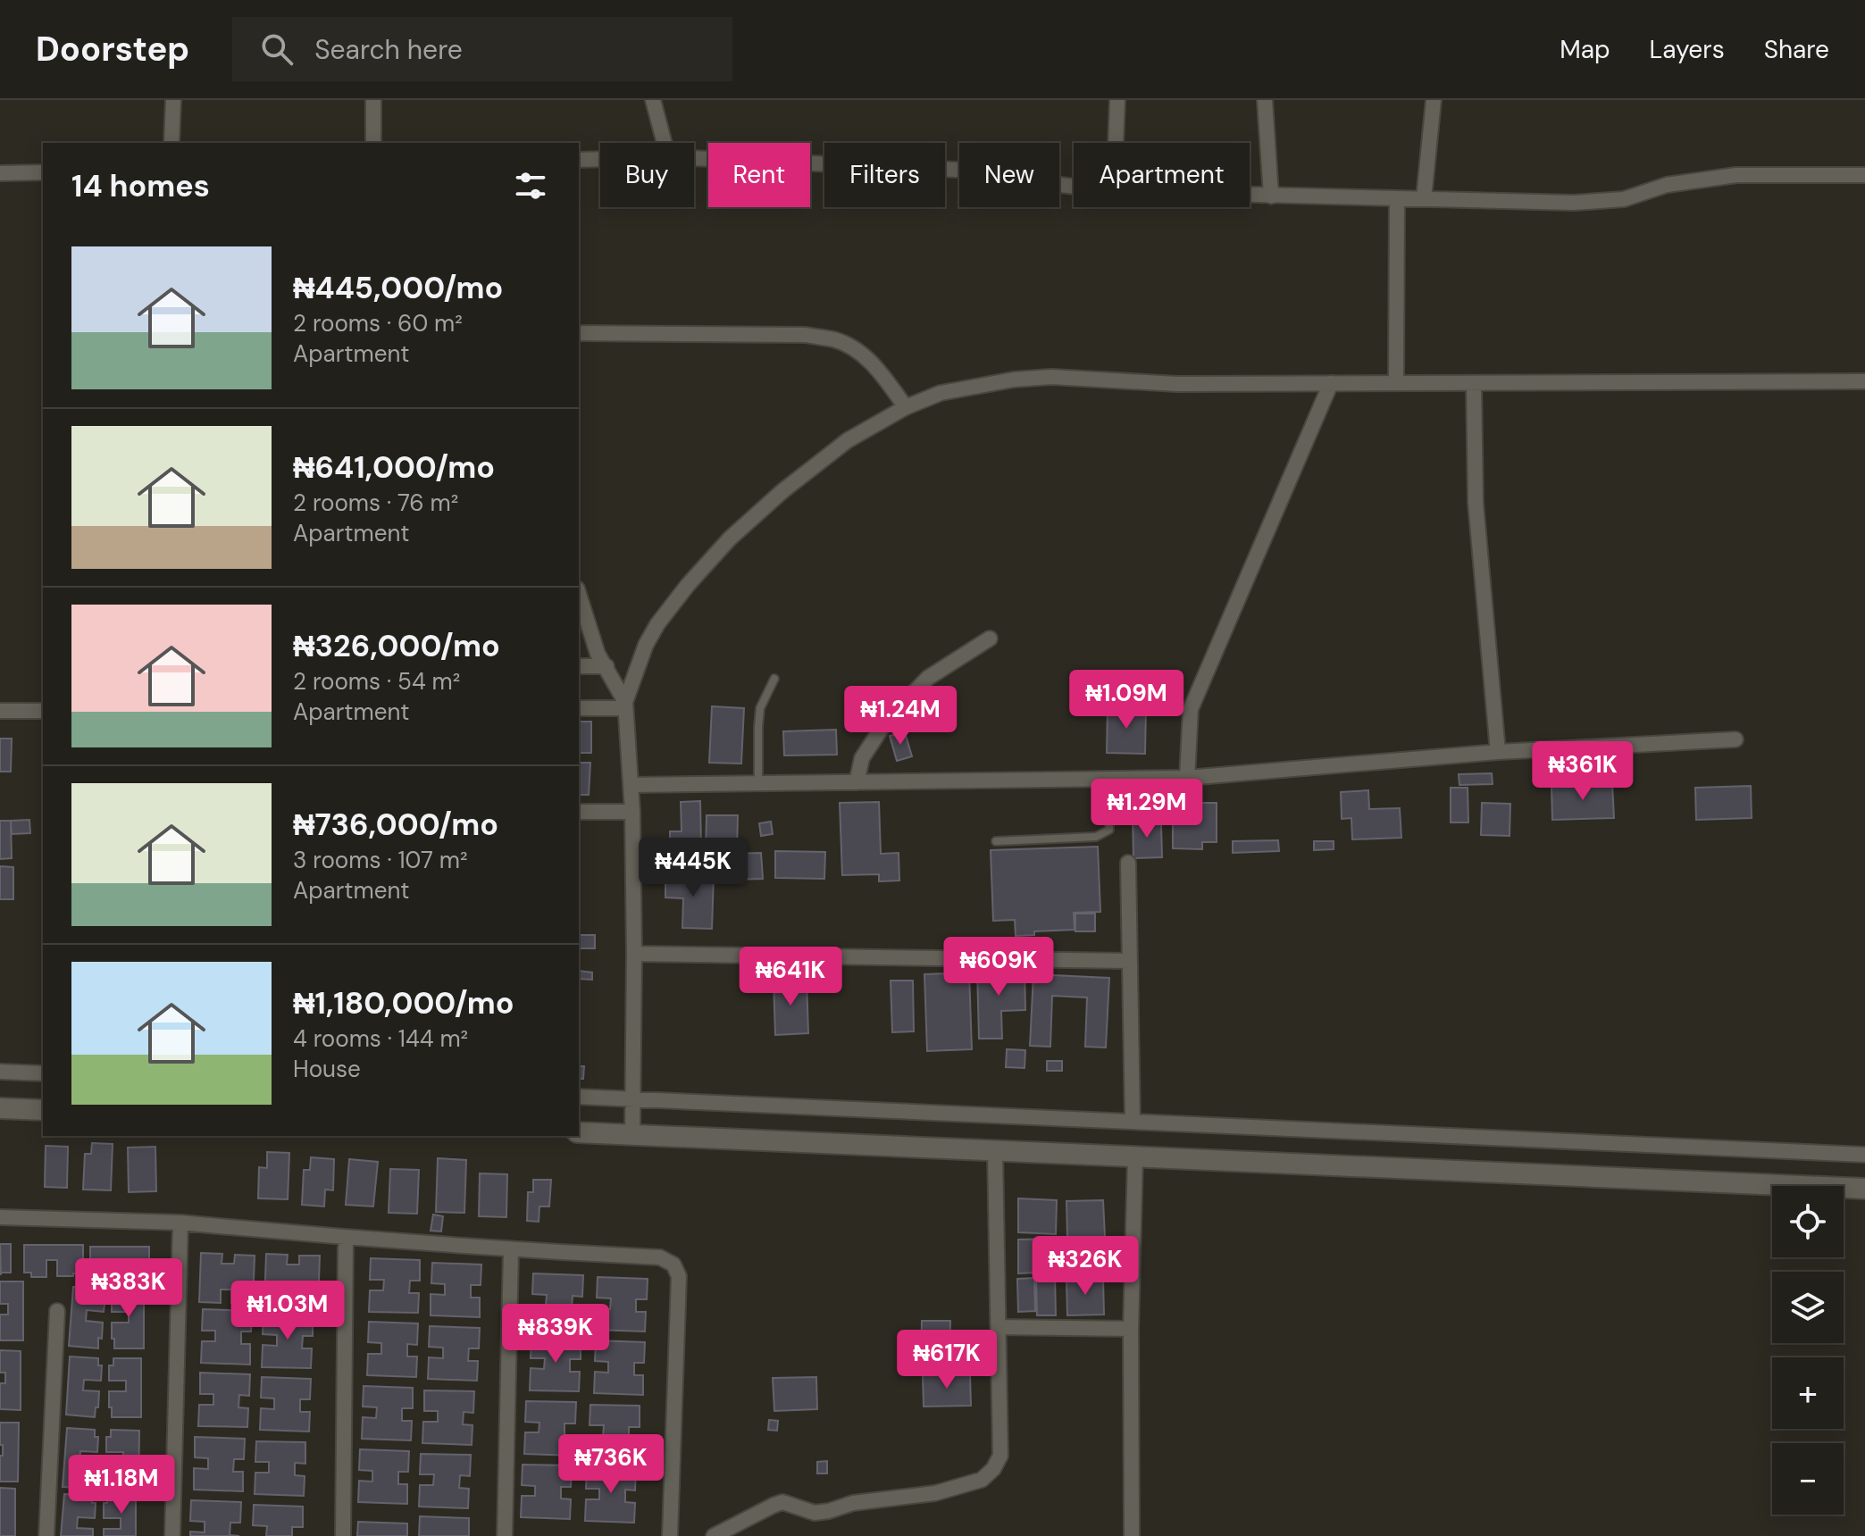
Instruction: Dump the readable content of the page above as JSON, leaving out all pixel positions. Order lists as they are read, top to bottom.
{
  "page": {
    "header": "Doorstep",
    "search": "Search here",
    "nav": ["Map", "Layers", "Share"],
    "chip": [
      "Buy",
      "Rent",
      "Filters",
      "New",
      "Apartment"
    ],
    "heading": "14 homes",
    "list": [
      {
        "name": "₦445,000/mo",
        "note": "2 rooms · 60 m² · Apartment"
      },
      {
        "name": "₦641,000/mo",
        "note": "2 rooms · 76 m² · Apartment"
      },
      {
        "name": "₦326,000/mo",
        "note": "2 rooms · 54 m² · Apartment"
      },
      {
        "name": "₦736,000/mo",
        "note": "3 rooms · 107 m² · Apartment"
      },
      {
        "name": "₦1,180,000/mo",
        "note": "4 rooms · 144 m² · House"
      }
    ],
    "price": [
      "₦1.09M",
      "₦1.24M",
      "₦361K",
      "₦1.29M",
      "₦445K",
      "₦609K",
      "₦641K",
      "₦326K",
      "₦383K",
      "₦1.03M",
      "₦839K",
      "₦617K",
      "₦736K",
      "₦1.18M"
    ],
    "map_buttons": ["+", "−"]
  }
}
